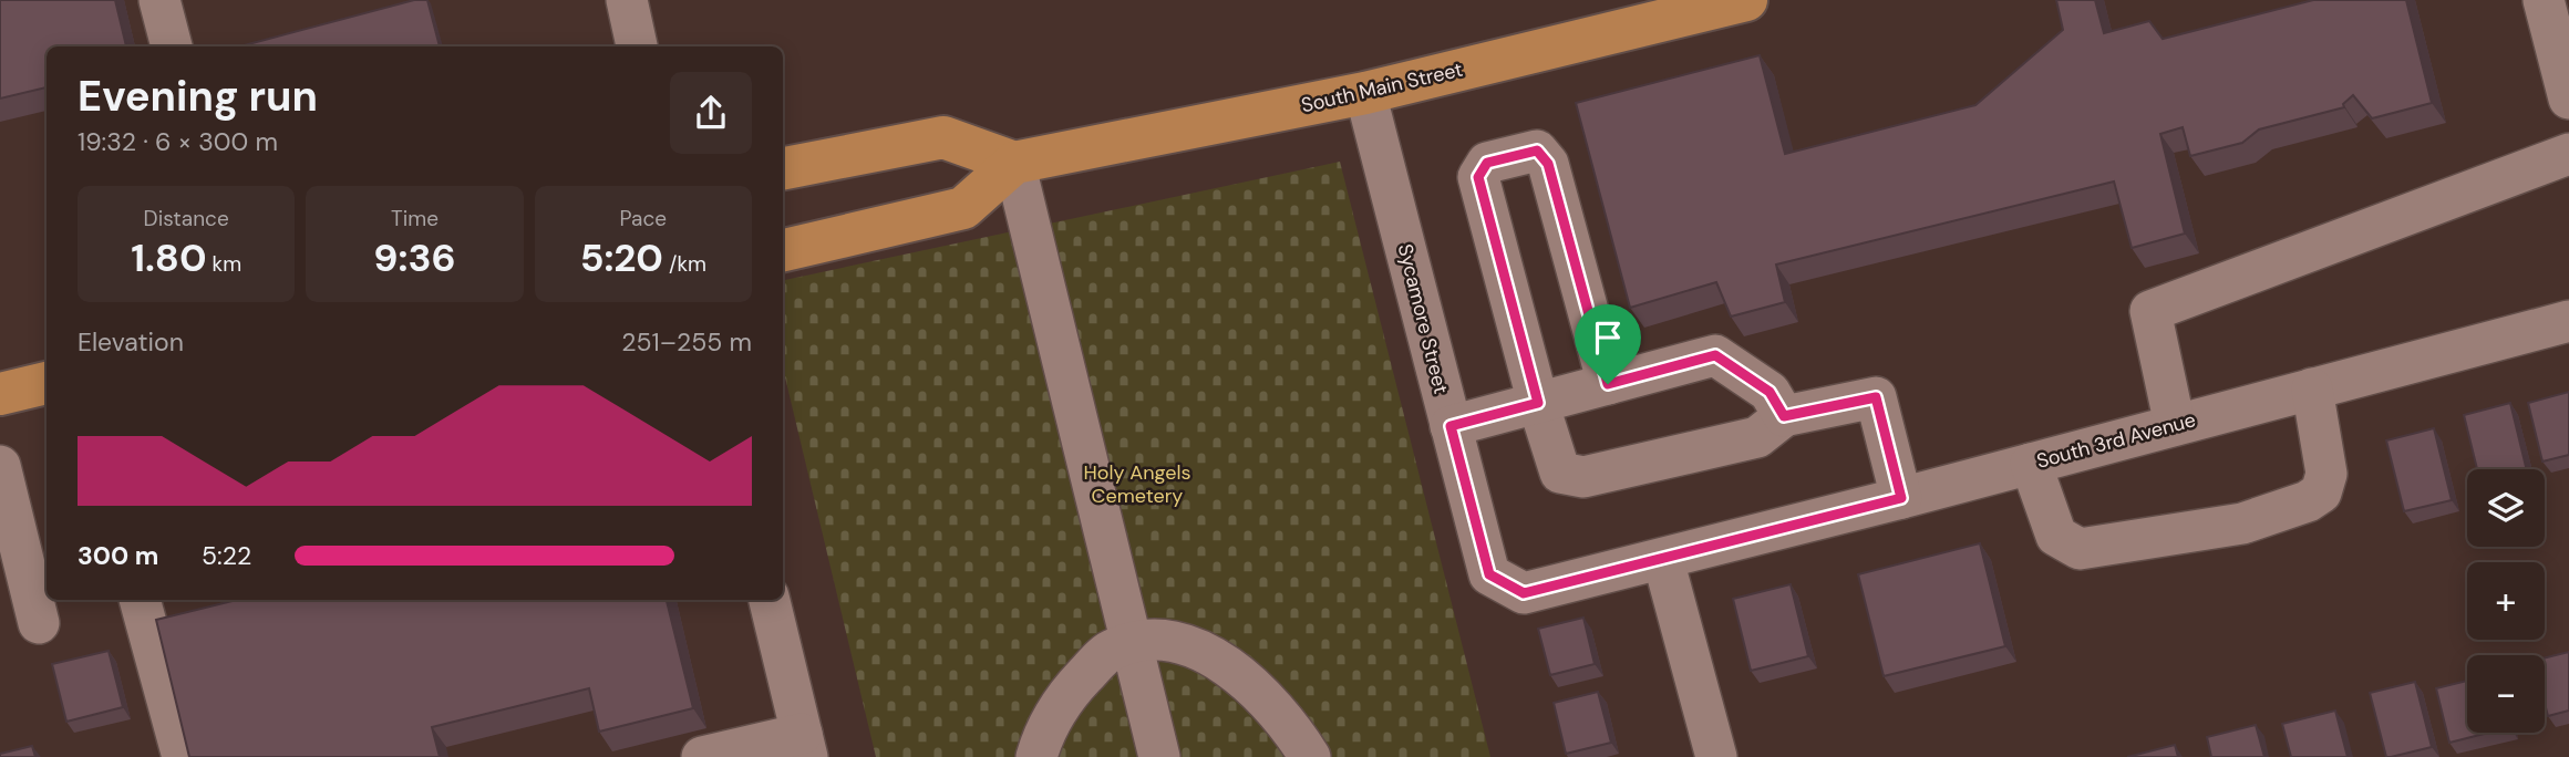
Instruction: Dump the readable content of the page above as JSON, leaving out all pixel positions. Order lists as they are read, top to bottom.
{
  "streets": {
    "main road": ["South Main Street"],
    "street": ["Sycamore Street", "South 3rd Avenue"]
  },
  "crossings": [
    ["South Main Street", "Sycamore Street"],
    ["Sycamore Street", "South 3rd Avenue"]
  ],
  "parks": ["Holy Angels Cemetery"],
  "page": {
    "heading": ["Evening run", "19:32 · 6 × 300 m"],
    "stats": [
      ["Distance", "1.80 km"],
      ["Time", "9:36"],
      ["Pace", "5:20 /km"]
    ],
    "chart": ["Elevation", "251–255 m"],
    "map_buttons": ["+", "−"],
    "list": [
      {
        "name": "300 m",
        "note": "5:22"
      }
    ]
  }
}
